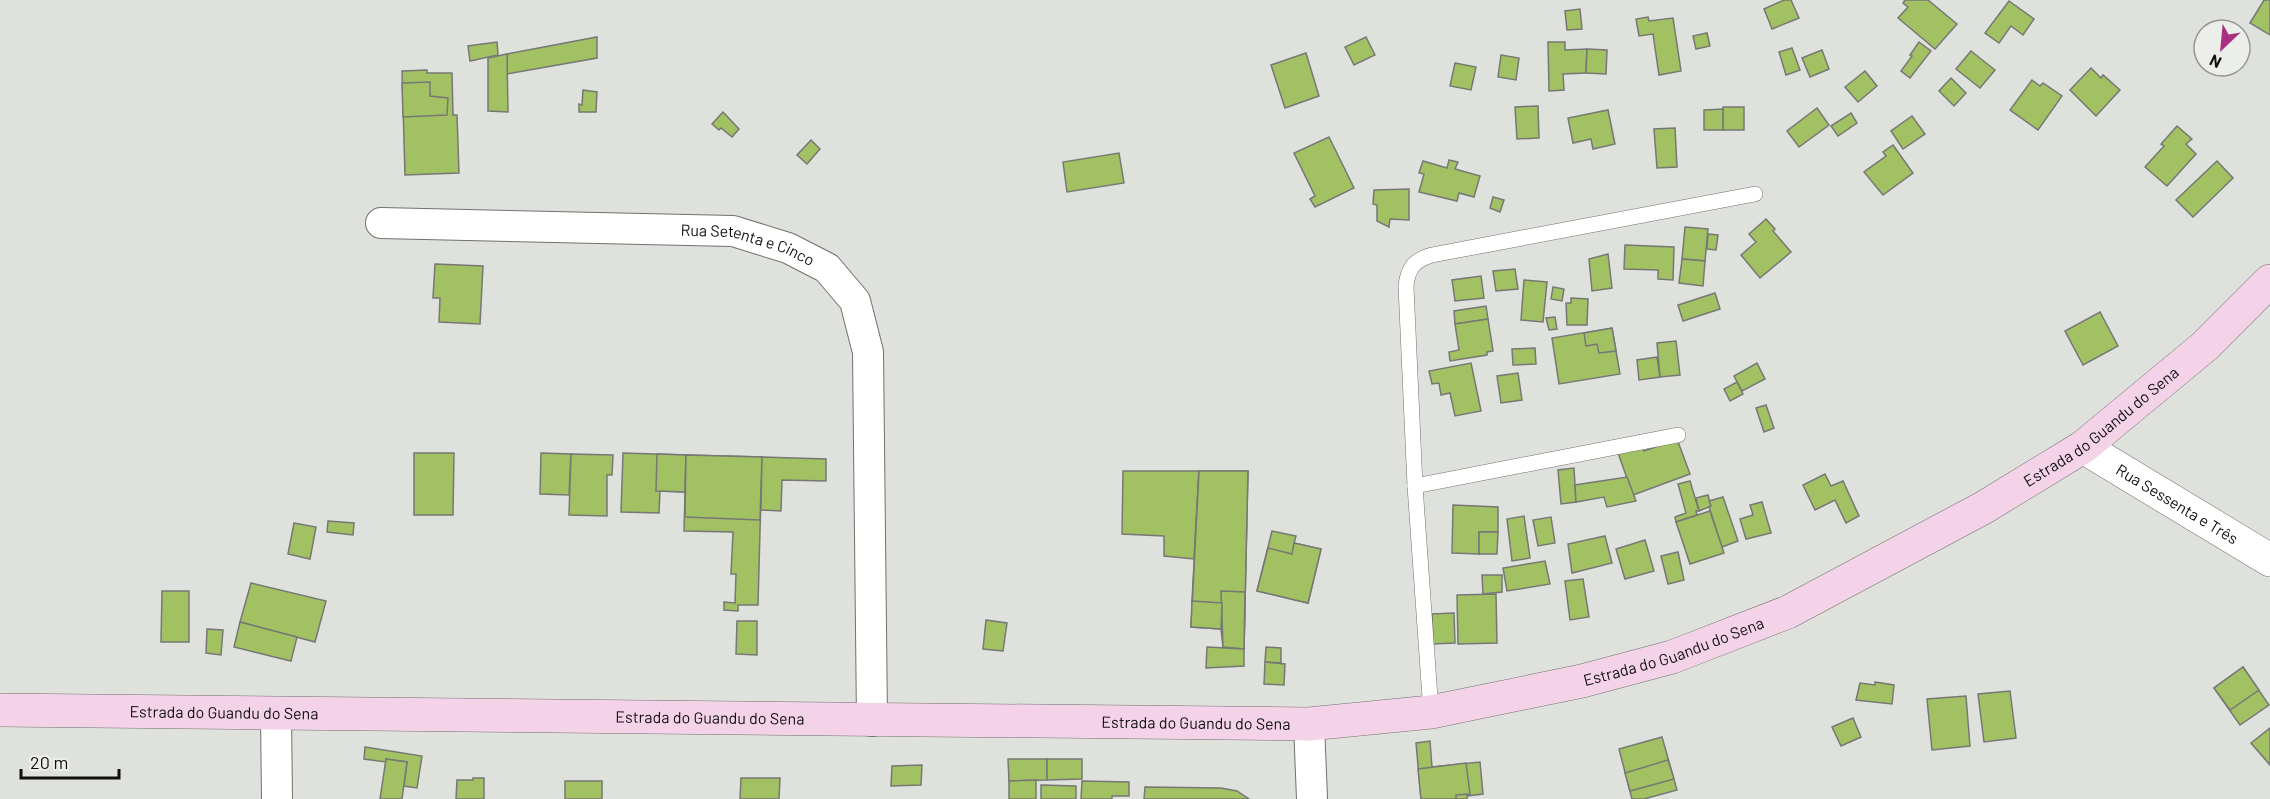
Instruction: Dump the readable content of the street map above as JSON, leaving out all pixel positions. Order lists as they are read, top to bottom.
{
  "streets": {
    "main road": ["Estrada do Guandu do Sena"],
    "street": ["Rua Setenta e Cinco", "Rua Sessenta e Três"]
  },
  "crossings": [
    ["Rua Setenta e Cinco", "Estrada do Guandu do Sena"],
    ["Estrada do Guandu do Sena", "Rua Sessenta e Três"]
  ],
  "scale_bar": "20 m",
  "north": "bottom left"
}
